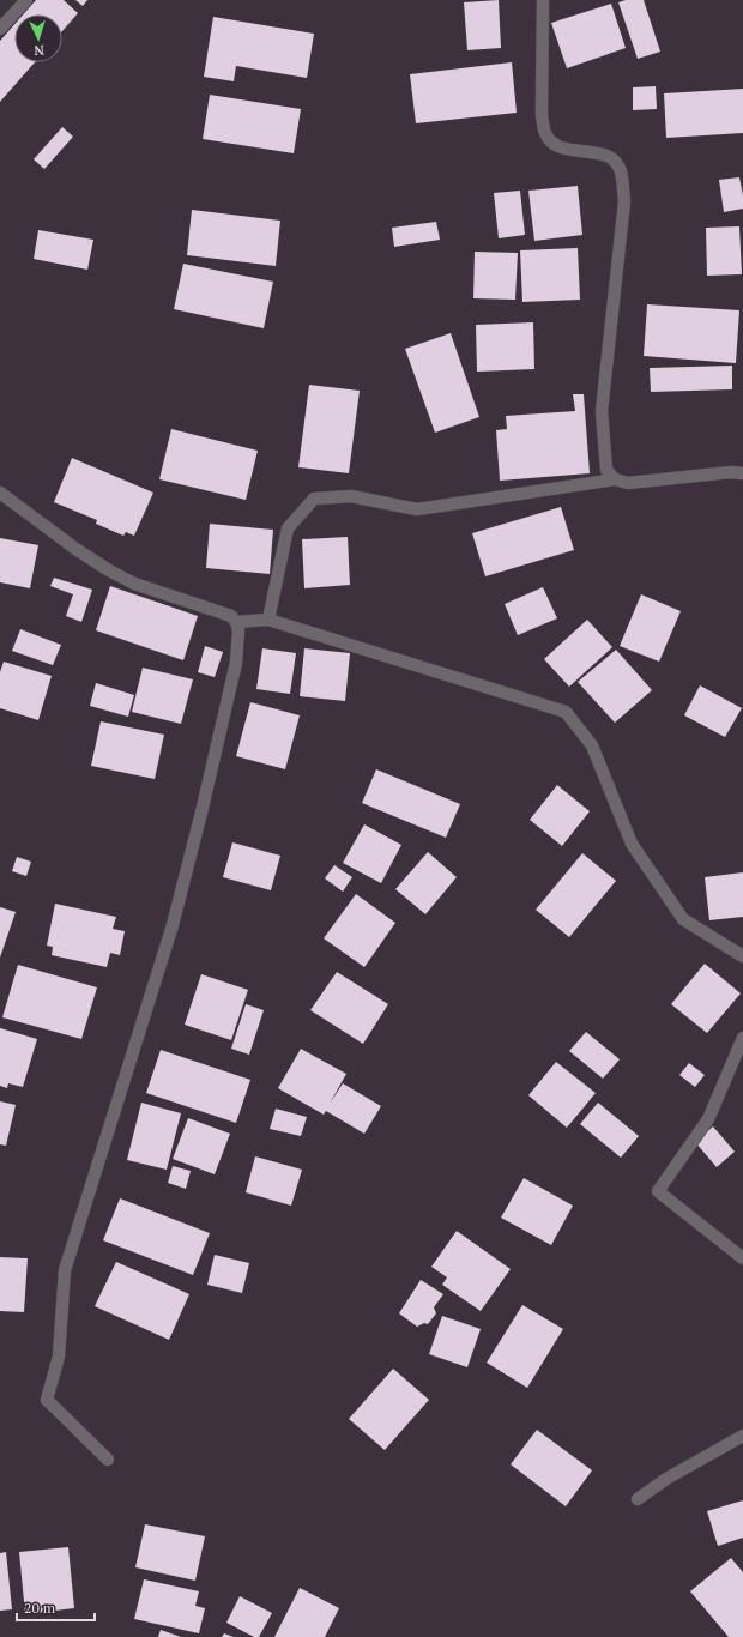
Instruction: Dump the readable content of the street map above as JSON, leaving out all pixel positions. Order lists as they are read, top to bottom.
{
  "scale_bar": "20 m",
  "north": "bottom"
}
